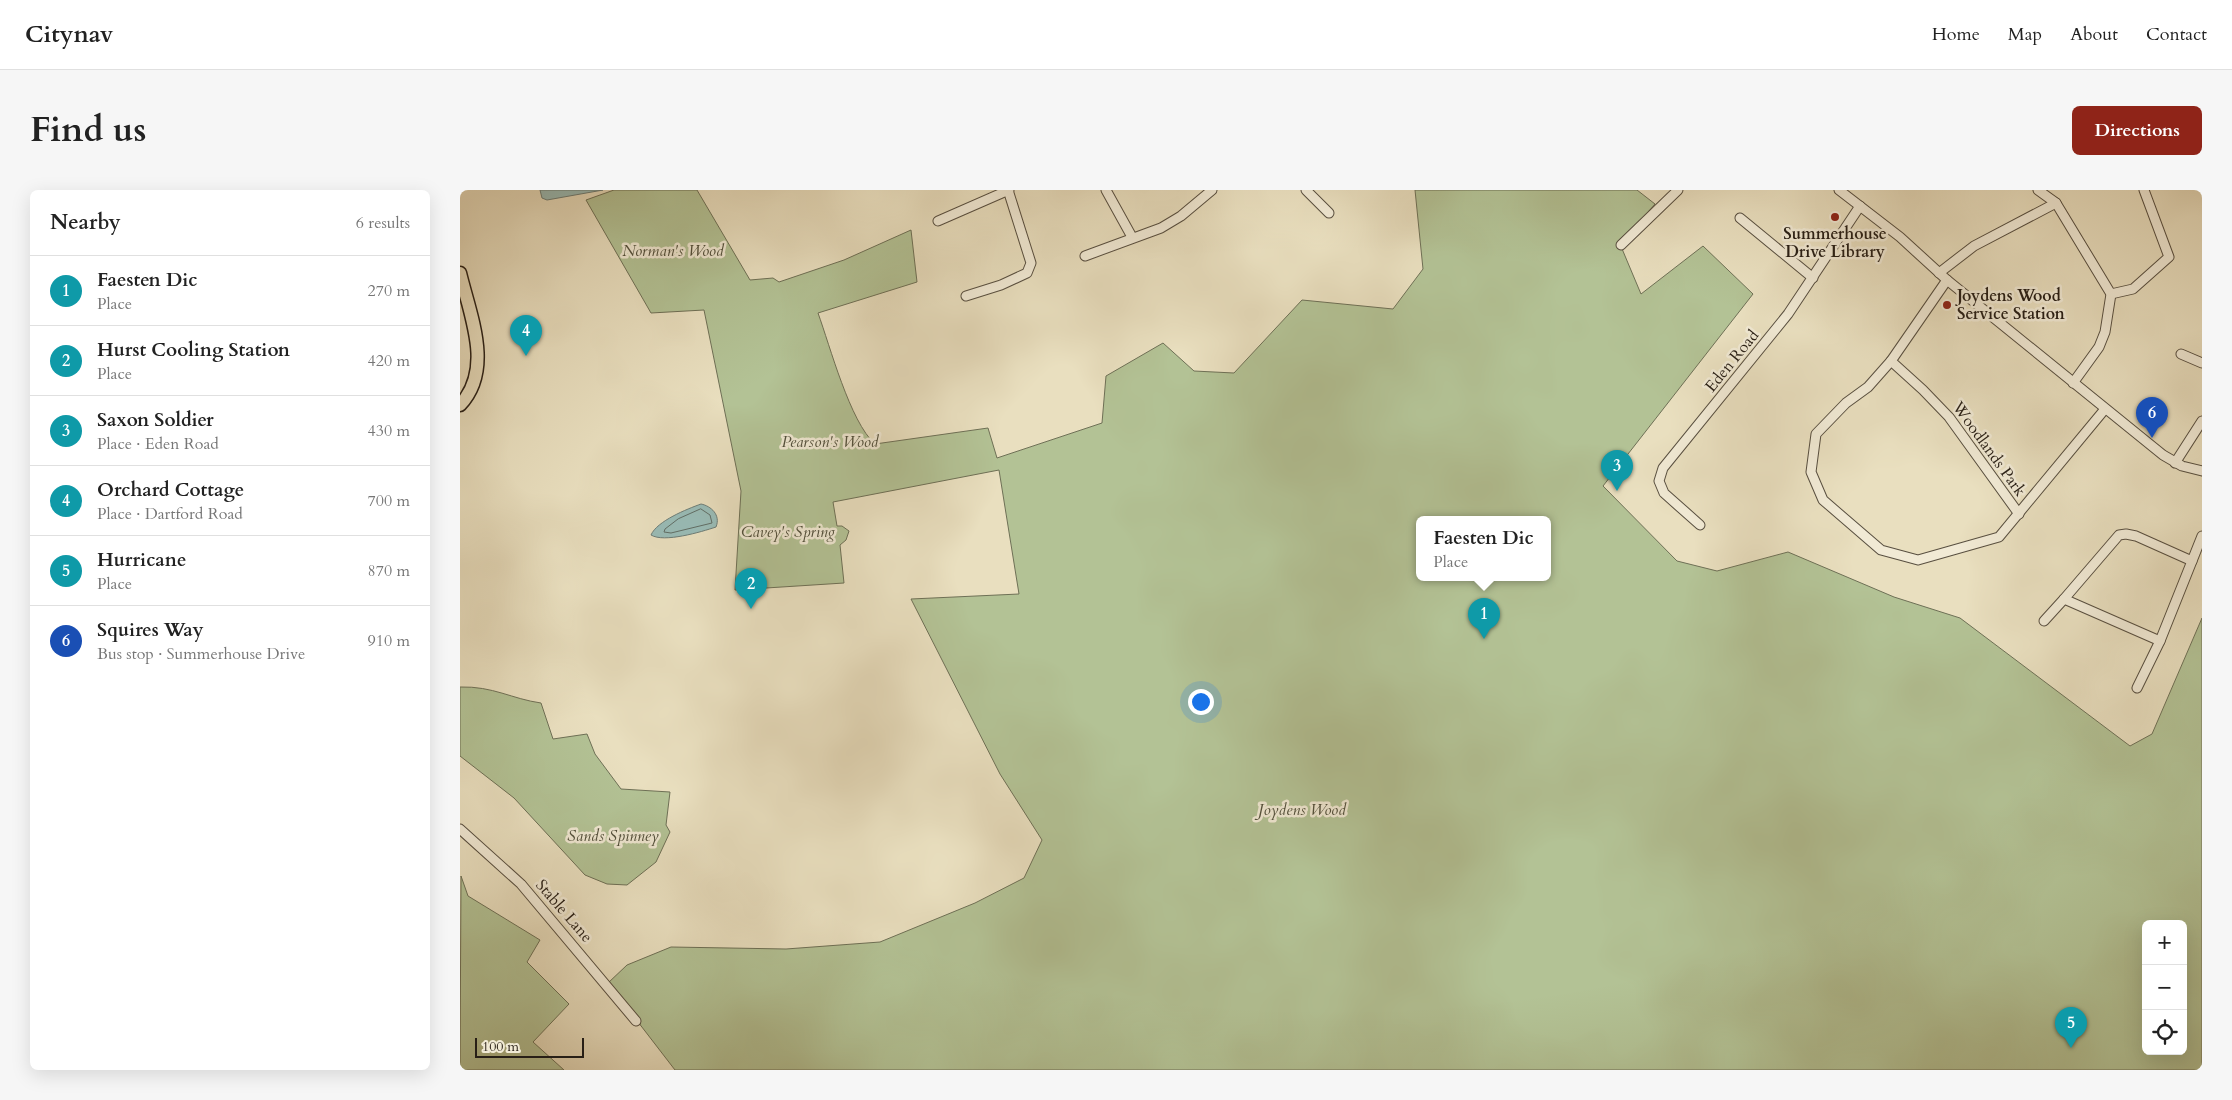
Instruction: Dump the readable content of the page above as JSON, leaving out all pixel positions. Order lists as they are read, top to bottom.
{
  "streets": {
    "street": ["Eden Road", "Woodlands Park", "Stable Lane"]
  },
  "parks": [
    "Norman's Wood",
    "Pearson's Wood",
    "Cavey's Spring",
    "Joydens Wood",
    "Sands Spinney"
  ],
  "places": ["Summerhouse Drive Library", "Joydens Wood Service Station"],
  "scale_bar": "100 m",
  "page": {
    "header": "Citynav",
    "nav": [
      "Home",
      "Map",
      "About",
      "Contact"
    ],
    "title": "Find us",
    "buttons": "Directions",
    "heading": ["Nearby", "6 results"],
    "list": [
      {
        "mark": "1",
        "name": "Faesten Dic",
        "note": "Place",
        "value": "270 m"
      },
      {
        "mark": "2",
        "name": "Hurst Cooling Station",
        "note": "Place",
        "value": "420 m"
      },
      {
        "mark": "3",
        "name": "Saxon Soldier",
        "note": "Place · Eden Road",
        "value": "430 m"
      },
      {
        "mark": "4",
        "name": "Orchard Cottage",
        "note": "Place · Dartford Road",
        "value": "700 m"
      },
      {
        "mark": "5",
        "name": "Hurricane",
        "note": "Place",
        "value": "870 m"
      },
      {
        "mark": "6",
        "name": "Squires Way",
        "note": "Bus stop · Summerhouse Drive",
        "value": "910 m"
      }
    ],
    "pins": [
      "4",
      "6",
      "3",
      "2",
      "1",
      "5"
    ],
    "popup": ["Faesten Dic", "Place"],
    "map_buttons": ["+", "−"],
    "scale": "100 m"
  }
}
